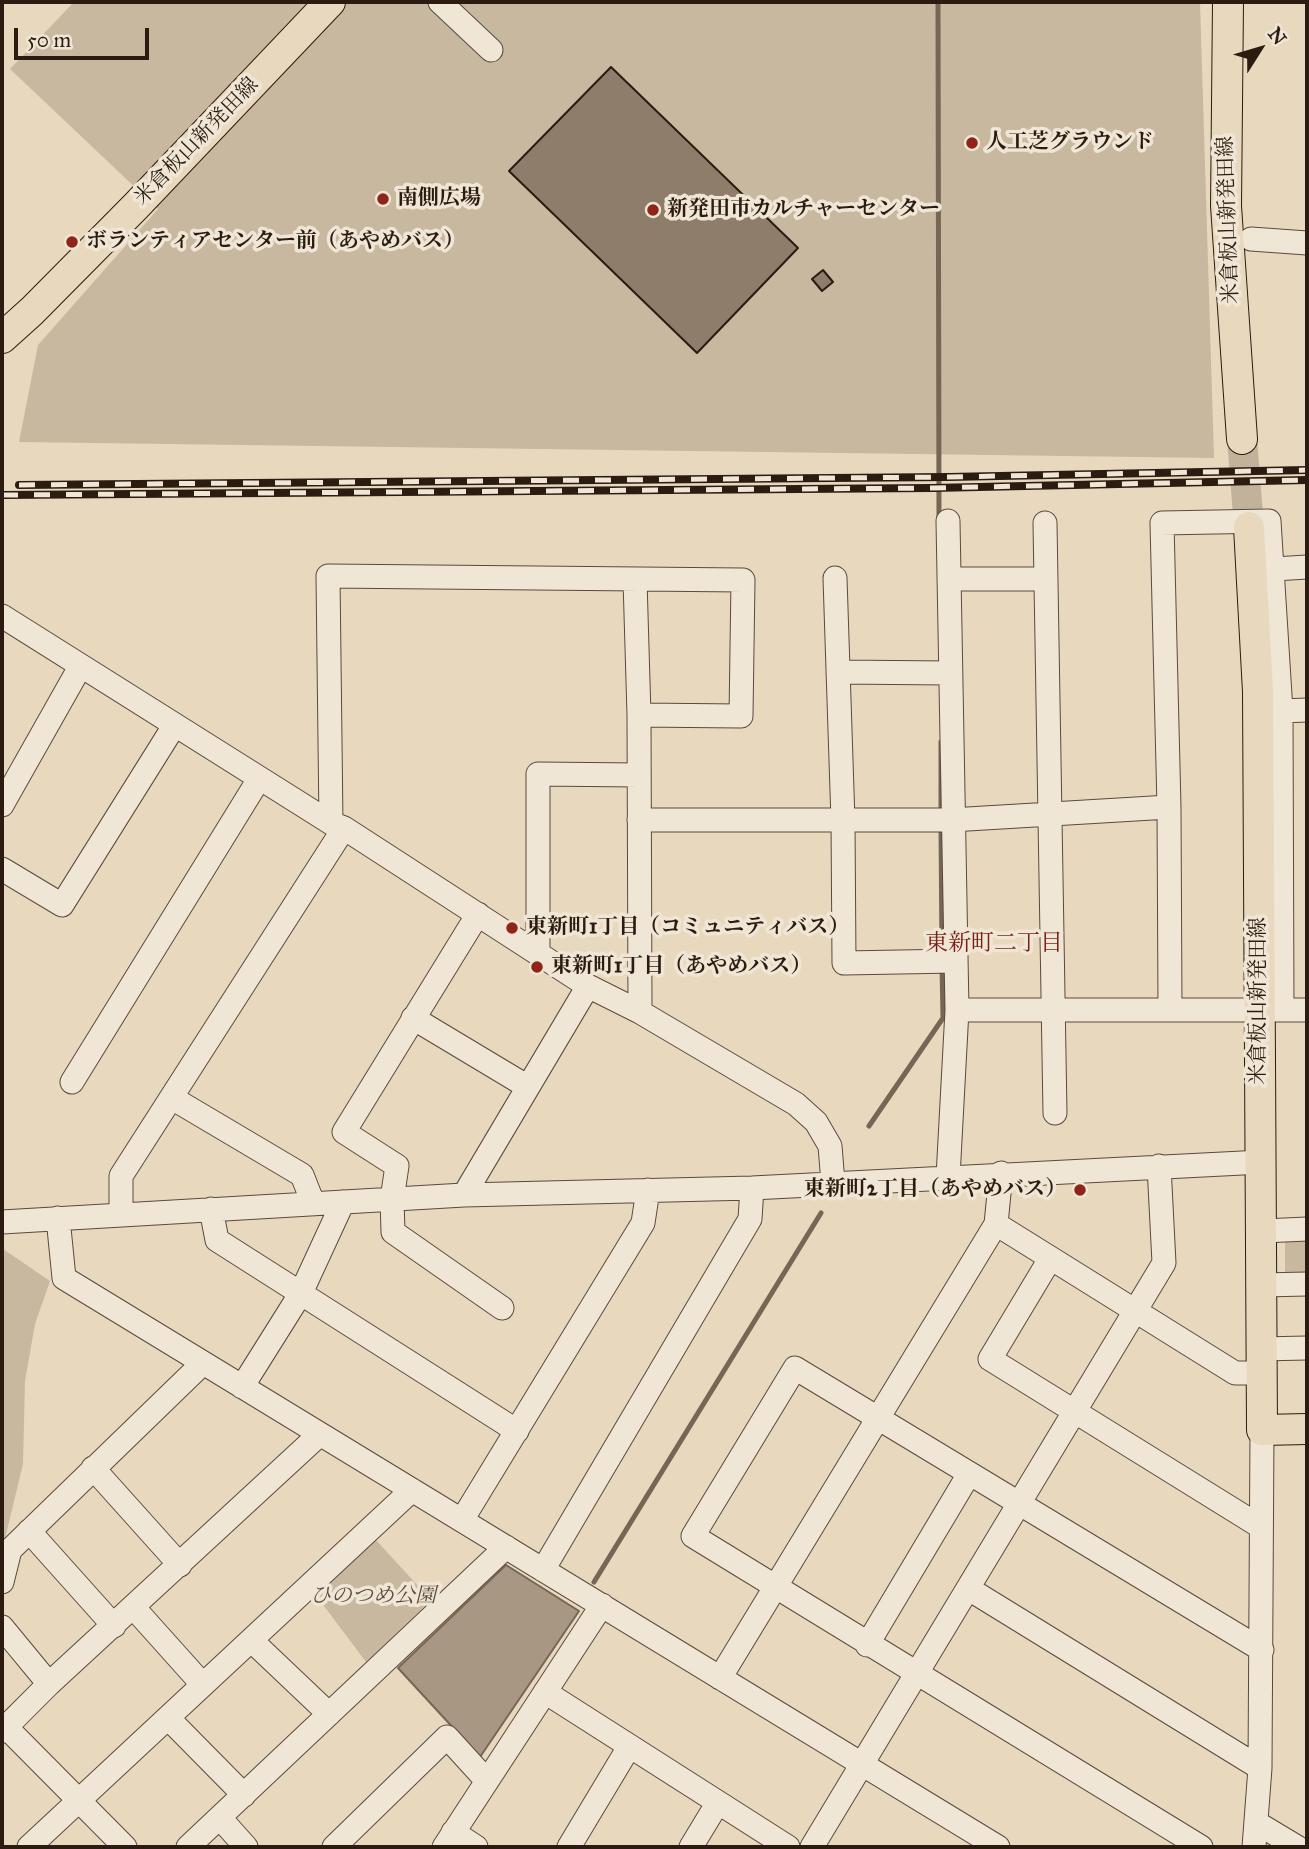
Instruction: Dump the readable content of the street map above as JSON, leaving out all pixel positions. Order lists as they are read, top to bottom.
{
  "streets": {
    "main road": ["米倉板山新発田線"]
  },
  "districts": ["東新町二丁目"],
  "parks": ["ひのつめ公園"],
  "places": [
    "人工芝グラウンド",
    "南側広場",
    "新発田市カルチャーセンター",
    "ボランティアセンター前（あやめバス）",
    "東新町1丁目（コミュニティバス）",
    "東新町1丁目（あやめバス）",
    "東新町2丁目（あやめバス）"
  ],
  "scale_bar": "50 m",
  "north": "top right"
}
